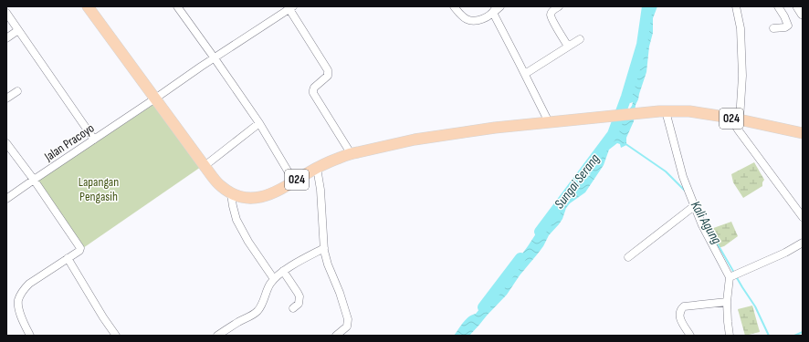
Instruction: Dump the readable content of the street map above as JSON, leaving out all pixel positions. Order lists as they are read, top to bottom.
{
  "streets": {
    "main road": ["024"],
    "street": ["Jalan Pracoyo"]
  },
  "crossings": [
    ["024", "Jalan Pracoyo"]
  ],
  "water": ["Sungai Serang", "Kali Agung"],
  "parks": ["Lapangan Pengasih"]
}
